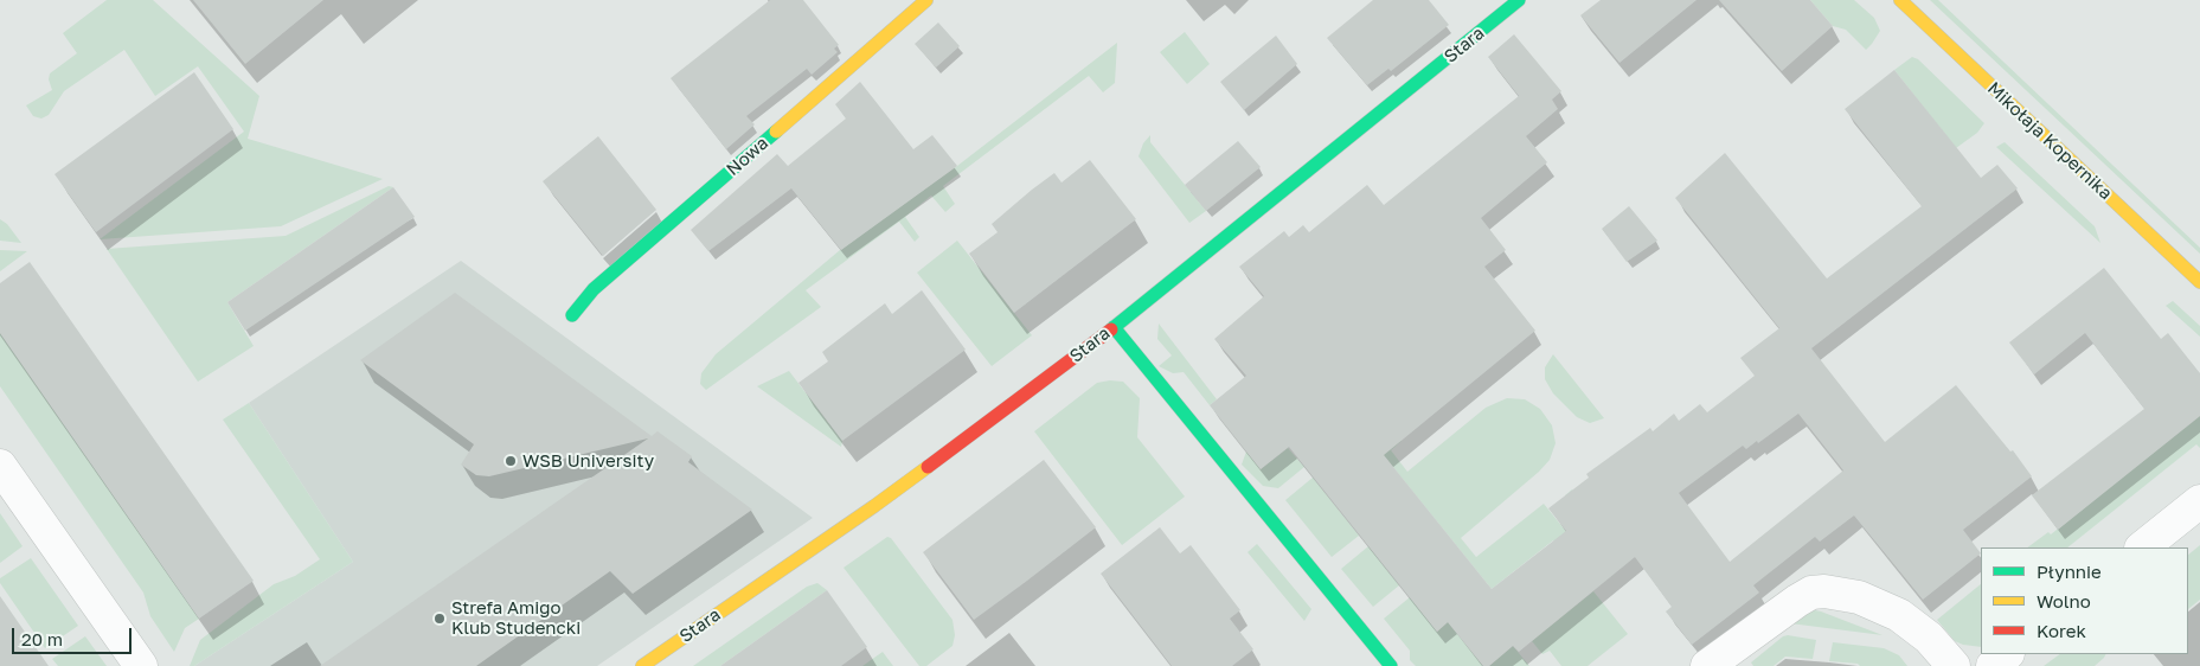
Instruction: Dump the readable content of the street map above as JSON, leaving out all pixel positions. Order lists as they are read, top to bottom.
{
  "streets": {
    "street": ["Stara", "Mikołaja Kopernika", "Nowa"]
  },
  "places": ["WSB University", "Strefa Amigo Klub Studencki"],
  "legend": ["Płynnie", "Wolno", "Korek"],
  "scale_bar": "20 m"
}
